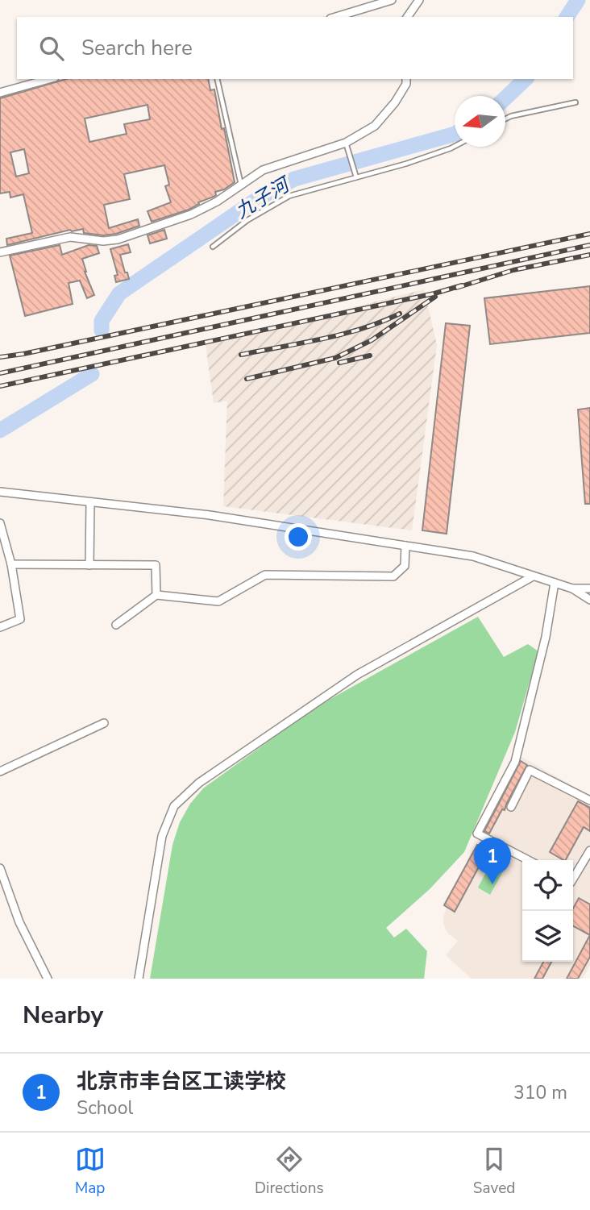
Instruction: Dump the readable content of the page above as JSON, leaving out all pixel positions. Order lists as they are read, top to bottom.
{
  "water": ["九子河"],
  "north": "left",
  "page": {
    "search": "Search here",
    "pins": "1",
    "heading": "Nearby",
    "list": [
      {
        "mark": "1",
        "name": "北京市丰台区工读学校",
        "note": "School",
        "value": "310 m"
      }
    ],
    "nav": ["Map", "Directions", "Saved"]
  }
}
